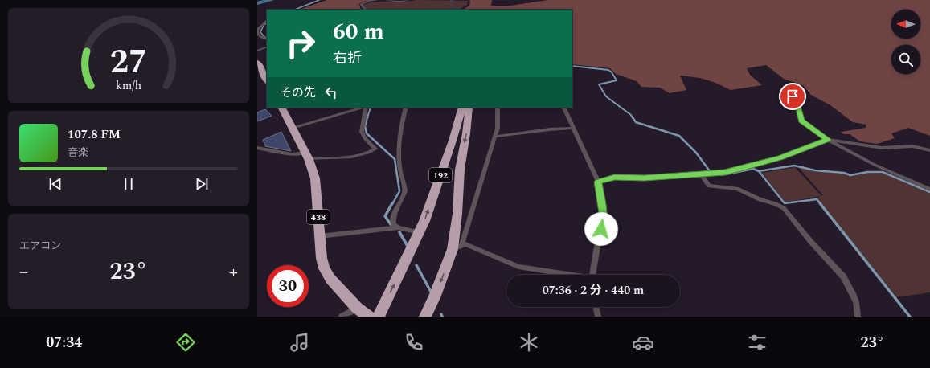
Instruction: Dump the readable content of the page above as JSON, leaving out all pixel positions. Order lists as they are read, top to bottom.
{
  "streets": {
    "highway": ["192", "438"]
  },
  "north": "left",
  "page": {
    "turn": ["60 m", "右折"],
    "then": "その先",
    "song": ["107.8 FM", "音楽"],
    "tile": "エアコン",
    "heat": ["−", "23°", "+"],
    "limit": "30",
    "trip": "07:36 · 2 分 · 440 m",
    "tabs": ["07:34", "23°"],
    "gauge": ["27", "km/h"]
  }
}
